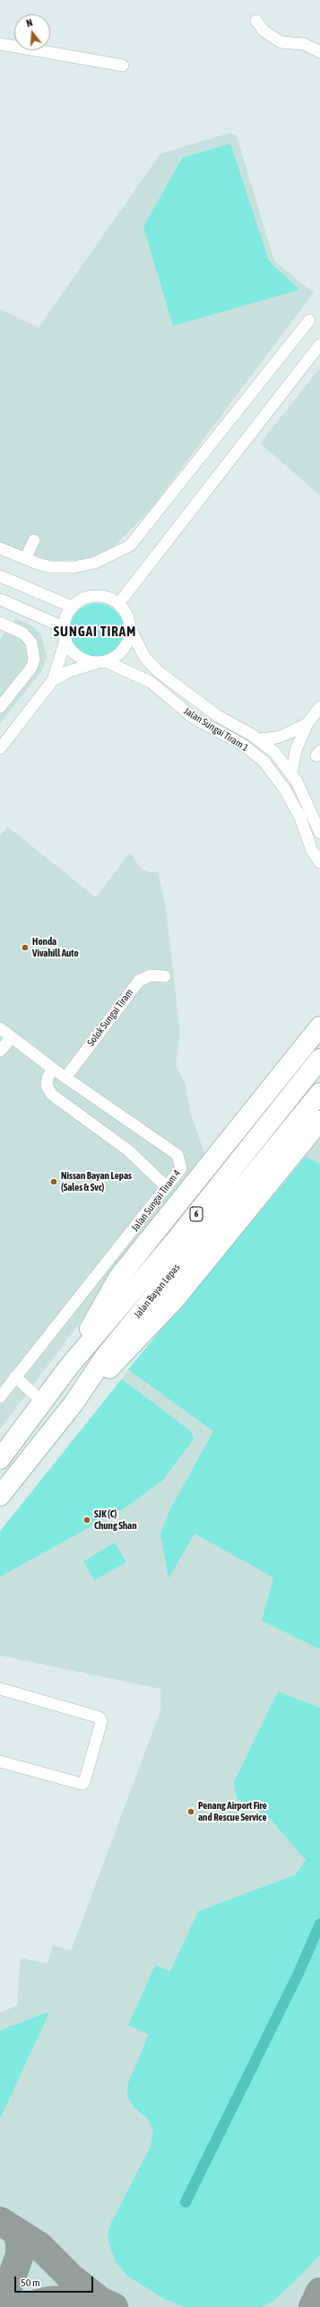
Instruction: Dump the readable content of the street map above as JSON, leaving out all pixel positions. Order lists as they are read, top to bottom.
{
  "streets": {
    "highway": ["6", "Jalan Bayan Lepas"],
    "street": ["Jalan Sungai Tiram 1", "Solok Sungai Tiram", "Jalan Sungai Tiram 4"]
  },
  "crossings": [
    ["Solok Sungai Tiram", "Jalan Sungai Tiram 4"]
  ],
  "districts": ["SUNGAI TIRAM"],
  "places": [
    "Honda Vivahill Auto",
    "Nissan Bayan Lepas (Sales & Svc)",
    "SJK (C) Chung Shan",
    "Penang Airport Fire and Rescue Service"
  ],
  "scale_bar": "50 m",
  "north": "top"
}
